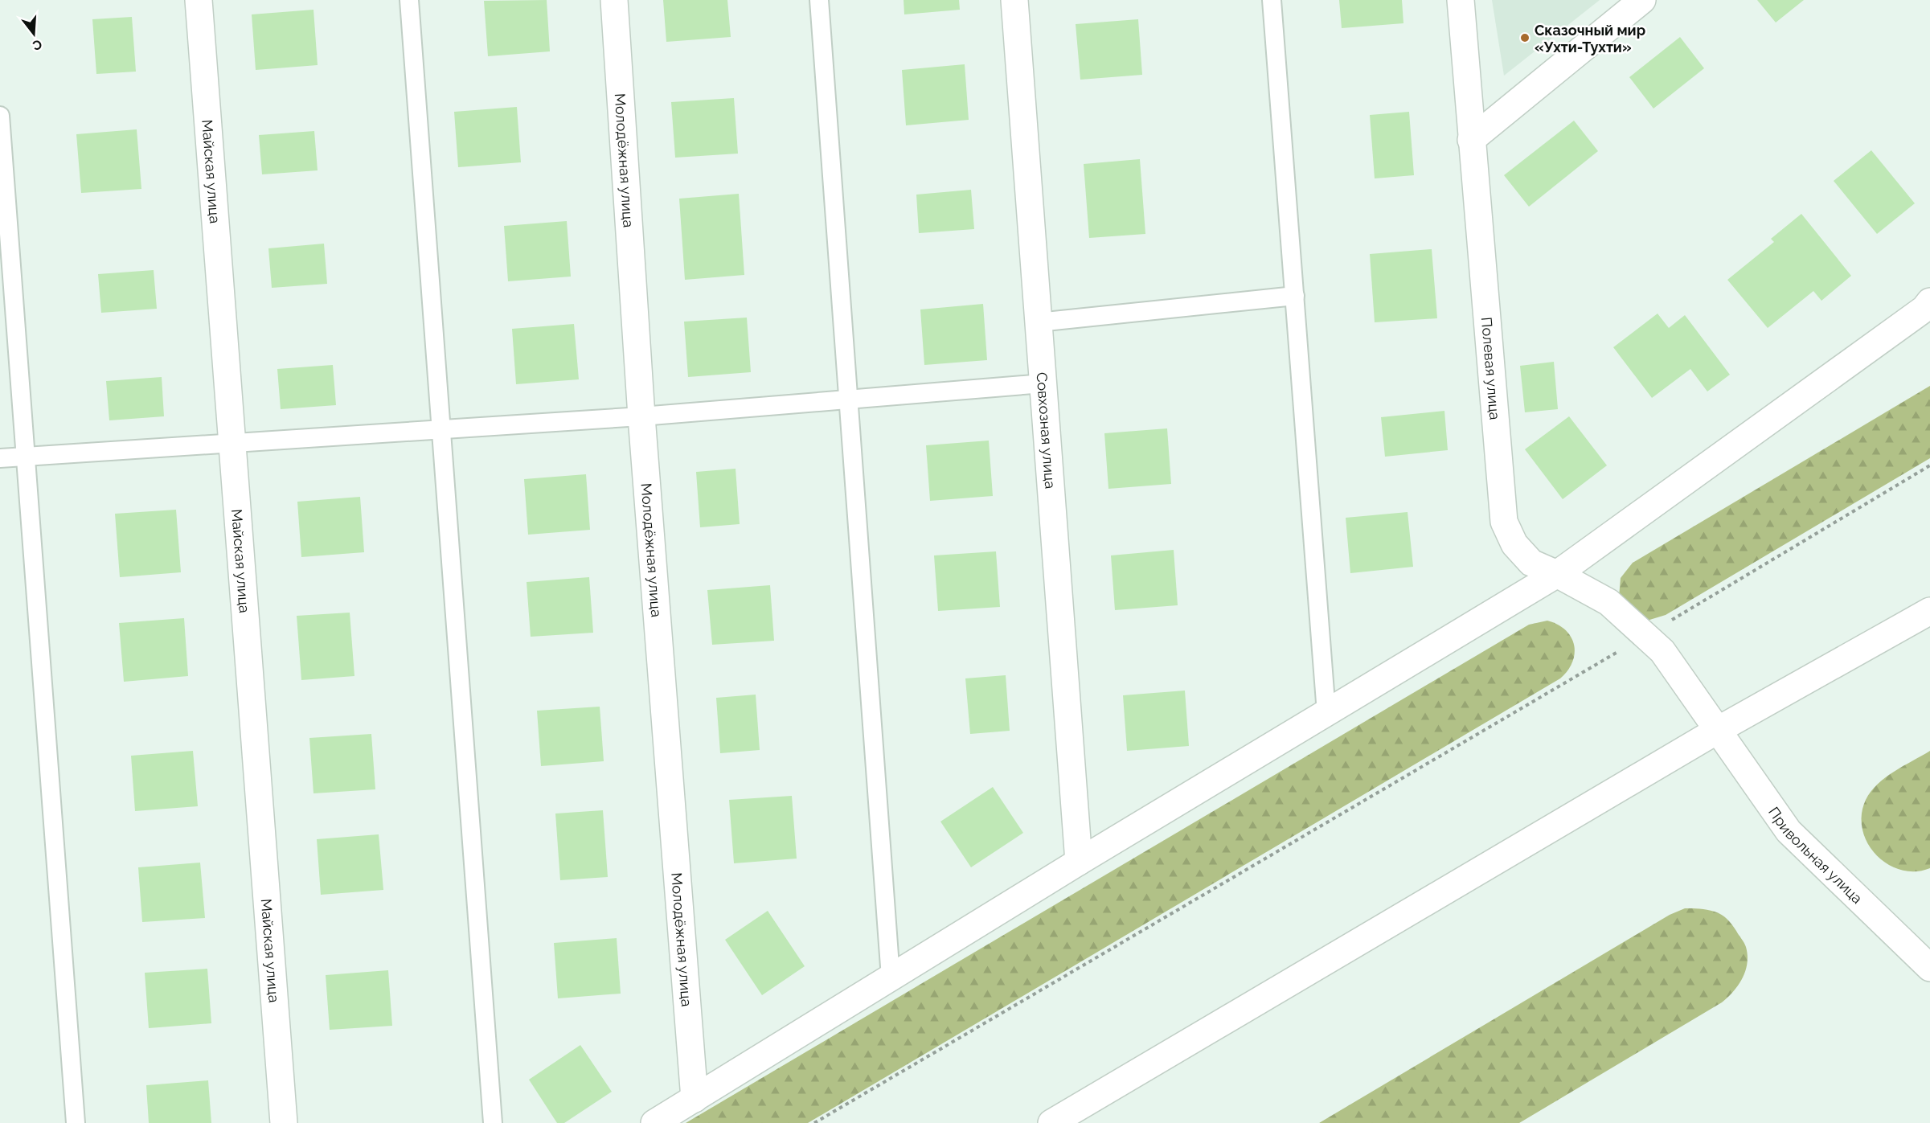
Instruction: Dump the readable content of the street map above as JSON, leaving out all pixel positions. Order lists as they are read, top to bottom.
{
  "streets": {
    "street": [
      "Молодёжная улица",
      "Майская улица",
      "Полевая улица",
      "Совхозная улица",
      "Привольная улица"
    ]
  },
  "crossings": [
    ["Полевая улица", "Привольная улица"]
  ],
  "places": ["Сказочный мир «Ухти-Тухти»"],
  "north": "bottom"
}
